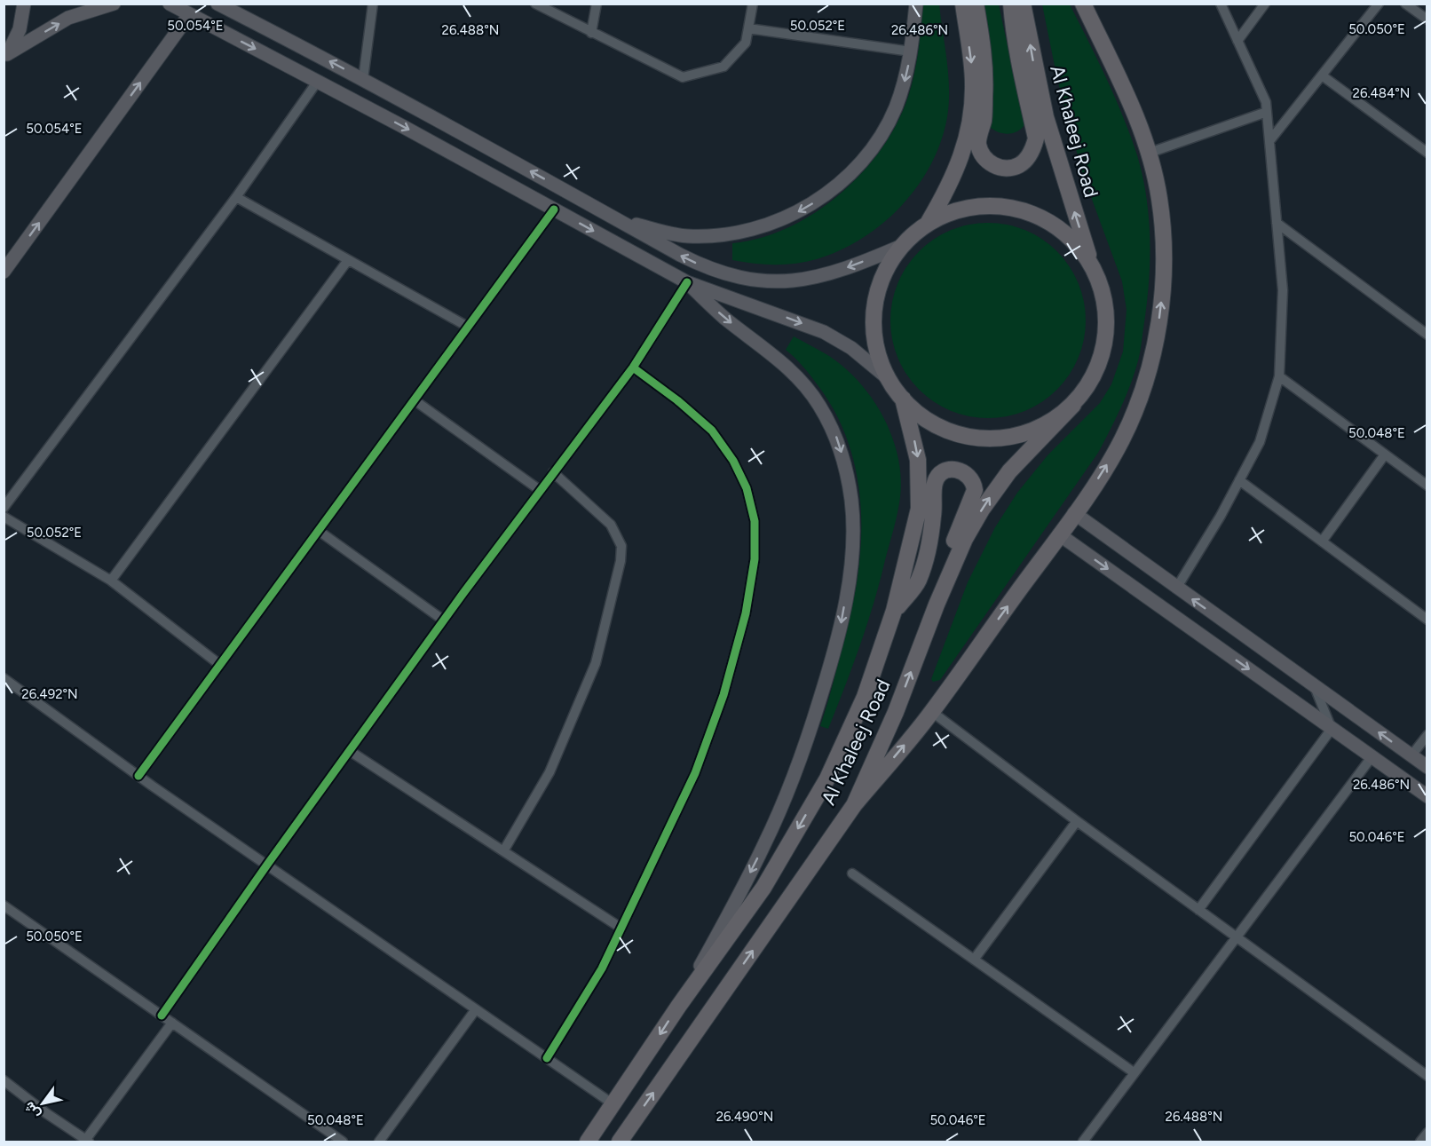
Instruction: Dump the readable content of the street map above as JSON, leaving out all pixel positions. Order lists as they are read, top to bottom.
{
  "streets": {
    "main road": ["Al Khaleej Road"]
  },
  "north": "bottom left",
  "coordinates": [
    "50.054°E",
    "50.052°E",
    "50.050°E",
    "26.488°N",
    "26.486°N",
    "26.484°N",
    "50.048°E",
    "26.492°N",
    "50.046°E",
    "26.490°N"
  ]
}
